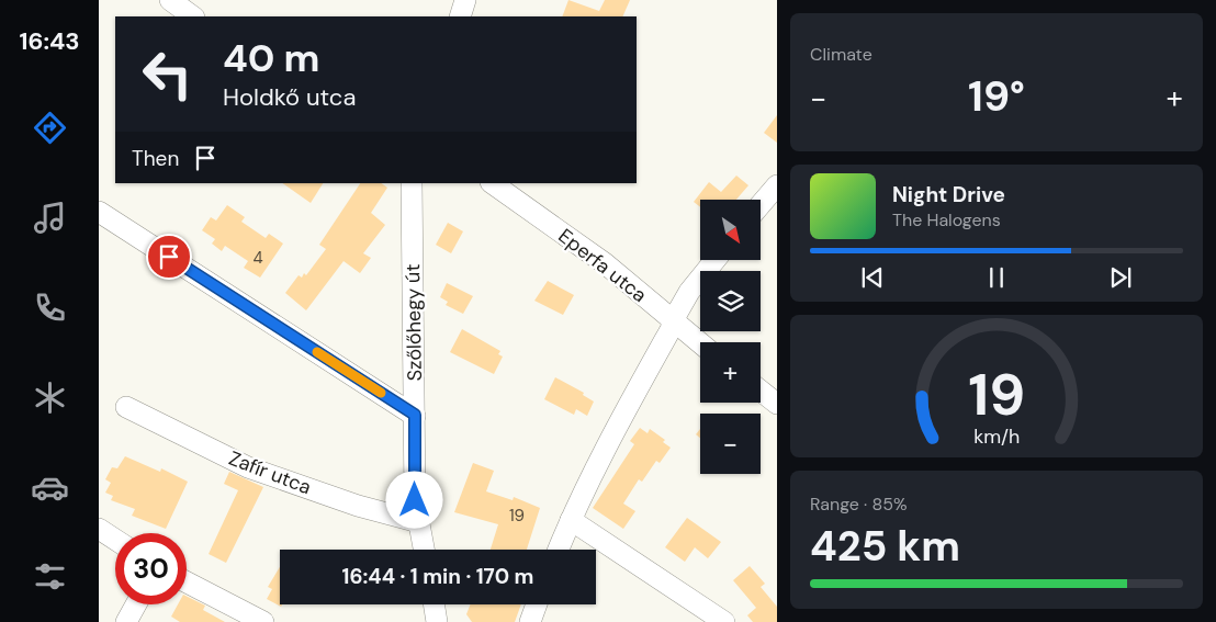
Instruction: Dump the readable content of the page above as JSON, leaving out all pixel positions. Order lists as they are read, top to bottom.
{
  "streets": {
    "street": ["Eperfa utca", "Szőlőhegy út", "Zafír utca"]
  },
  "crossings": [
    ["Szőlőhegy út", "Zafír utca"]
  ],
  "house_numbers": ["4", "19"],
  "north": "bottom right",
  "page": {
    "tabs": "16:43",
    "tile": [
      "Climate",
      ["Range · 85%", "425 km"]
    ],
    "turn": ["40 m", "Holdkő utca"],
    "heat": ["−", "19°", "+"],
    "then": "Then",
    "song": ["Night Drive", "The Halogens"],
    "map_buttons": ["+", "−"],
    "limit": "30",
    "trip": "16:44 · 1 min · 170 m",
    "gauge": ["19", "km/h"]
  }
}
